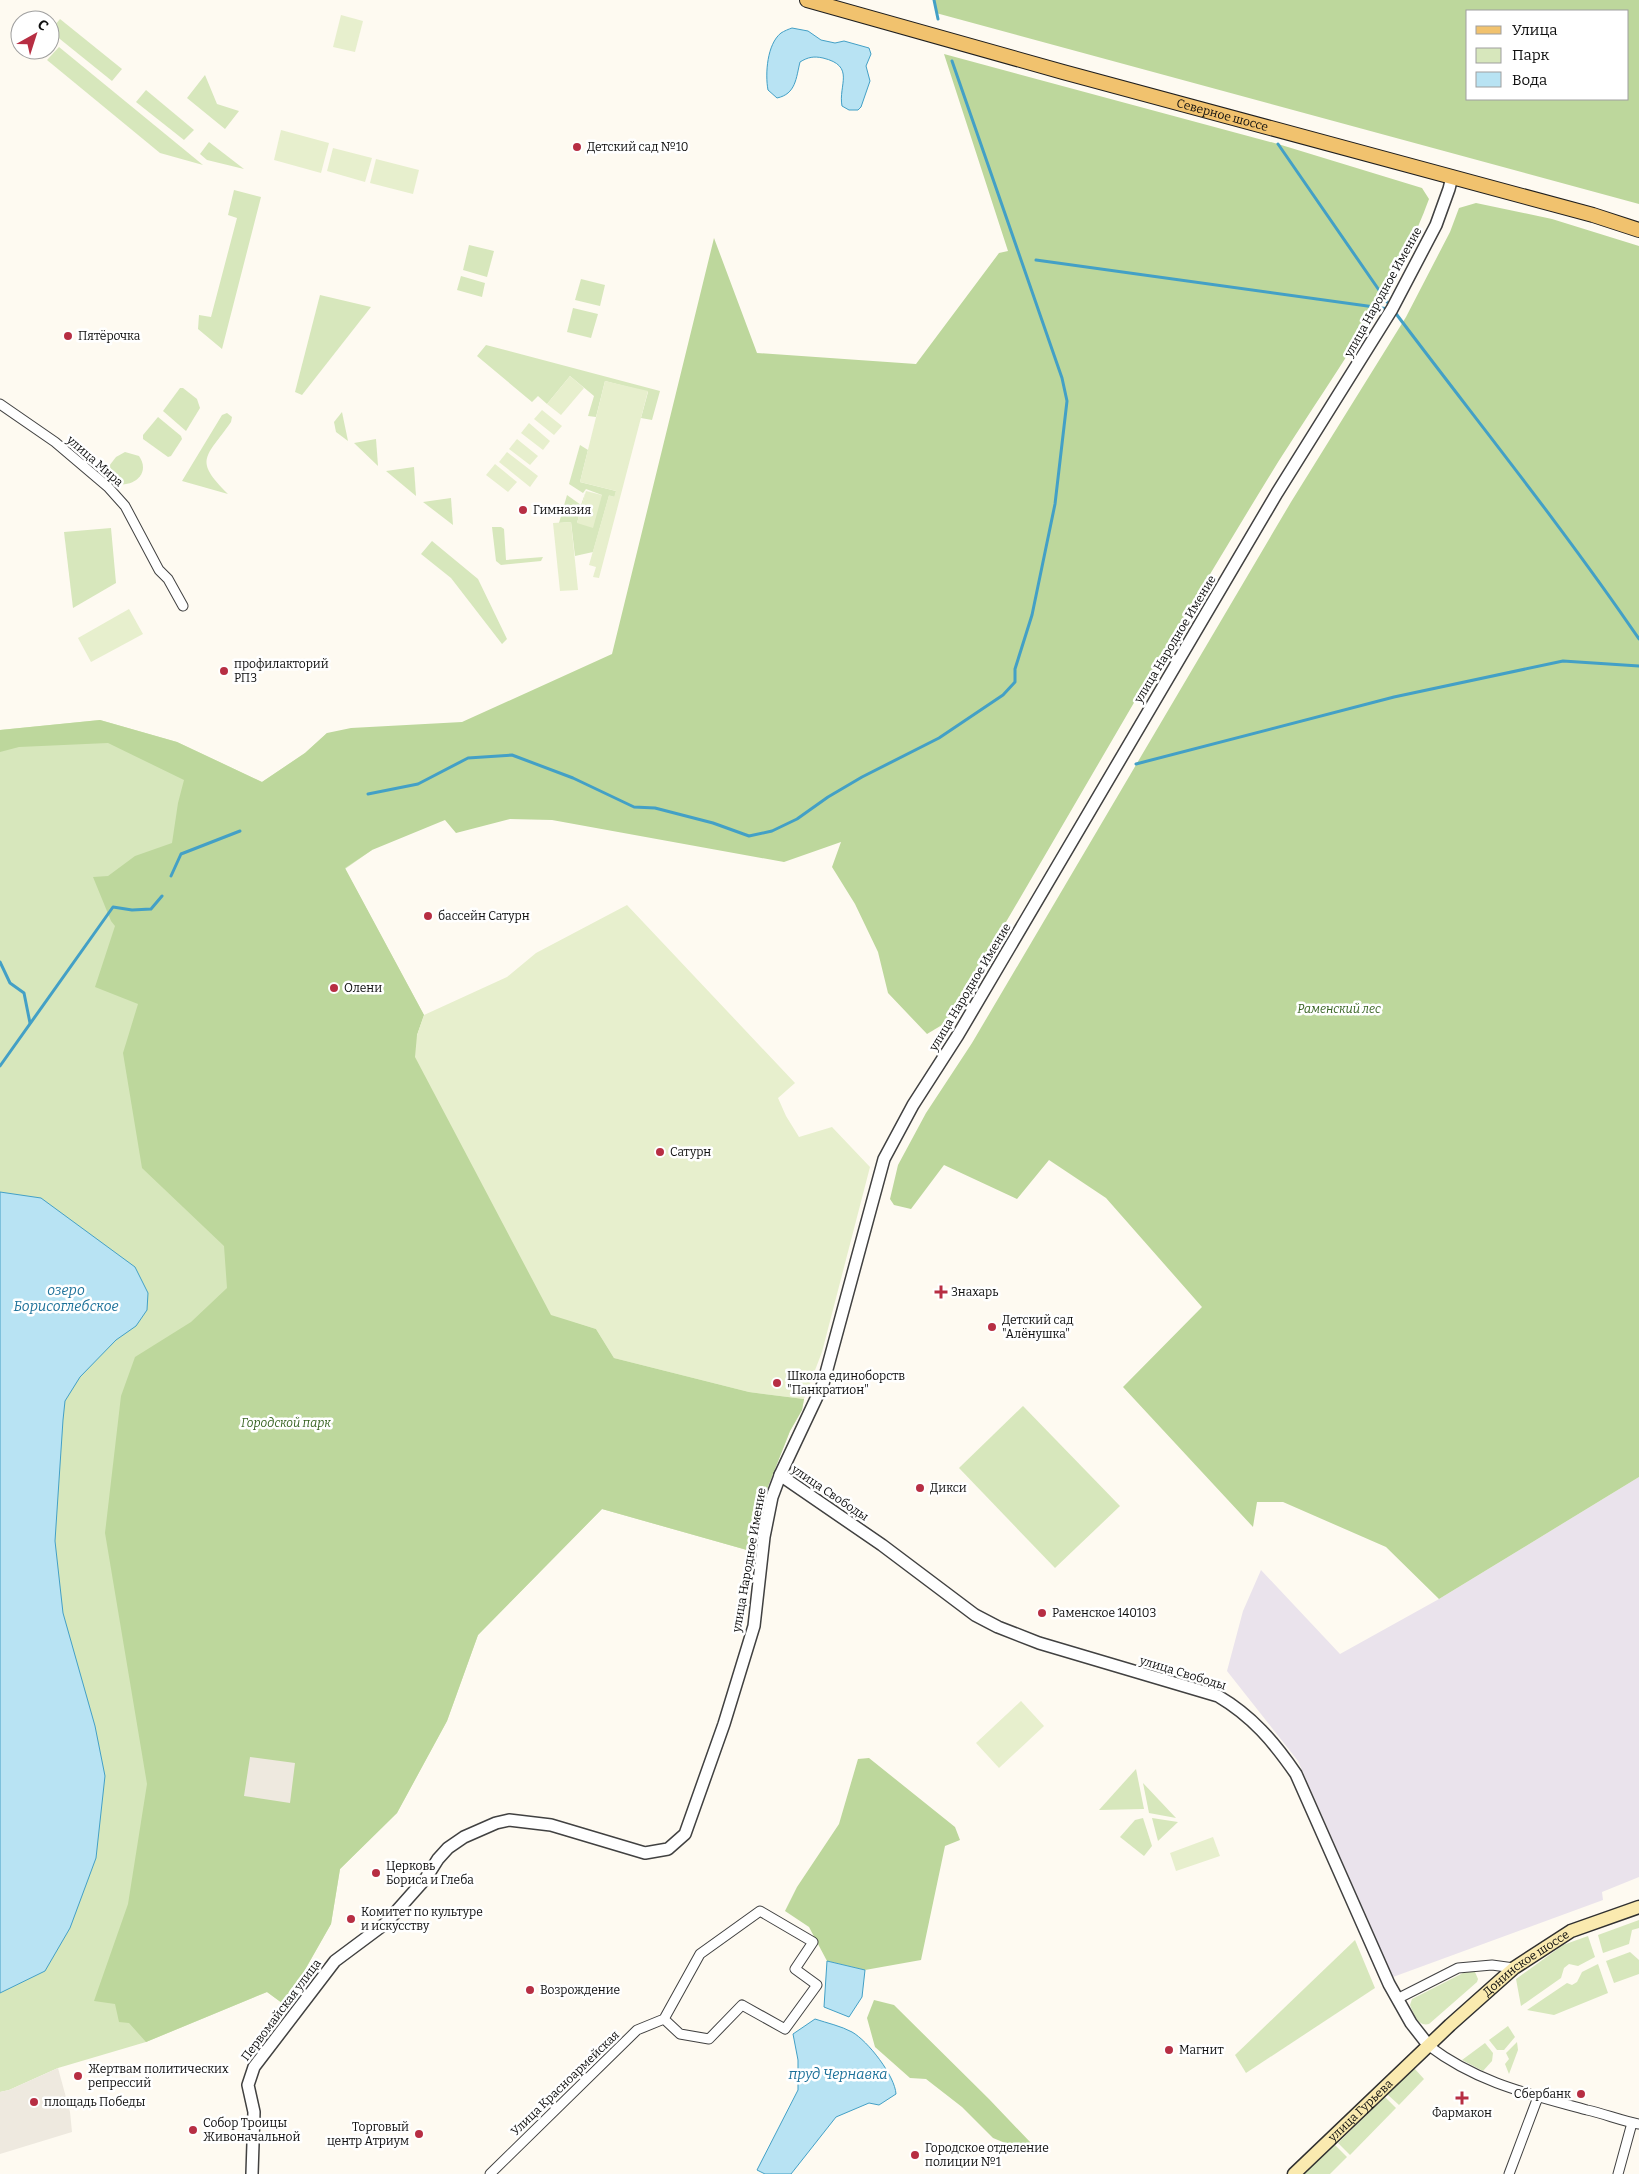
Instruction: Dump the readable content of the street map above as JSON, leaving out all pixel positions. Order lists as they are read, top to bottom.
{
  "streets": {
    "main road": ["Северное шоссе", "Донинское шоссе", "улица Гурьева"],
    "street": [
      "улица Народное Имение",
      "улица Мира",
      "улица Свободы",
      "Первомайская улица",
      "Улица Красноармейская"
    ]
  },
  "crossings": [
    ["Северное шоссе", "улица Народное Имение"],
    ["улица Народное Имение", "улица Свободы"],
    ["улица Народное Имение", "Первомайская улица"],
    ["улица Свободы", "Донинское шоссе"],
    ["улица Свободы", "улица Гурьева"],
    ["Донинское шоссе", "улица Гурьева"]
  ],
  "water": ["озеро Борисоглебское", "пруд Чернавка"],
  "parks": ["Раменский лес", "Городской парк"],
  "places": {
    "other": [
      "Детский сад №10",
      "Пятёрочка",
      "Гимназия",
      "профилакторий РПЗ",
      "бассейн Сатурн",
      "Олени",
      "Сатурн",
      "Детский сад \"Алёнушка\"",
      "Школа единоборств \"Панкратион\"",
      "Дикси",
      "Раменское 140103",
      "Церковь Бориса и Глеба",
      "Комитет по культуре и искусству",
      "Возрождение",
      "Магнит",
      "Жертвам политических репрессий",
      "Сбербанк",
      "площадь Победы",
      "Собор Троицы Живоначальной",
      "Торговый центр Атриум",
      "Городское отделение полиции №1"
    ],
    "health": ["Знахарь", "Фармакон"]
  },
  "legend": ["Улица", "Парк", "Вода"],
  "north": "top right"
}
